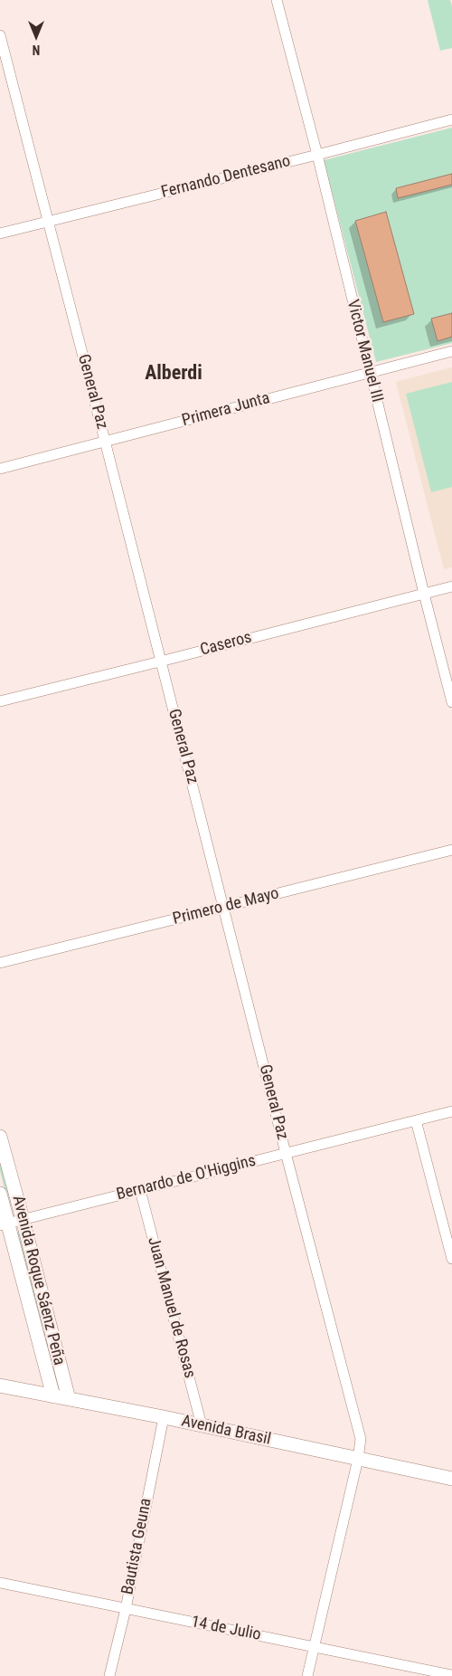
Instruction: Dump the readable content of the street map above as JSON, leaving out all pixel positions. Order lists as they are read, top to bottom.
{
  "streets": {
    "street": [
      "Fernando Dentesano",
      "Victor Manuel III",
      "General Paz",
      "Primera Junta",
      "Caseros",
      "Primero de Mayo",
      "Bernardo de O'Higgins",
      "Avenida Roque Sáenz Peña",
      "Juan Manuel de Rosas",
      "Avenida Brasil",
      "Bautista Geuna",
      "14 de Julio"
    ]
  },
  "crossings": [
    ["Fernando Dentesano", "Victor Manuel III"],
    ["Fernando Dentesano", "General Paz"],
    ["Victor Manuel III", "Primera Junta"],
    ["Victor Manuel III", "Caseros"],
    ["General Paz", "Primera Junta"],
    ["General Paz", "Caseros"],
    ["General Paz", "Primero de Mayo"],
    ["General Paz", "Bernardo de O'Higgins"],
    ["General Paz", "Avenida Brasil"],
    ["General Paz", "14 de Julio"],
    ["Bernardo de O'Higgins", "Avenida Roque Sáenz Peña"],
    ["Bernardo de O'Higgins", "Juan Manuel de Rosas"],
    ["Avenida Roque Sáenz Peña", "Avenida Brasil"],
    ["Juan Manuel de Rosas", "Avenida Brasil"],
    ["Avenida Brasil", "Bautista Geuna"],
    ["Bautista Geuna", "14 de Julio"]
  ],
  "districts": ["Alberdi"],
  "north": "bottom"
}
